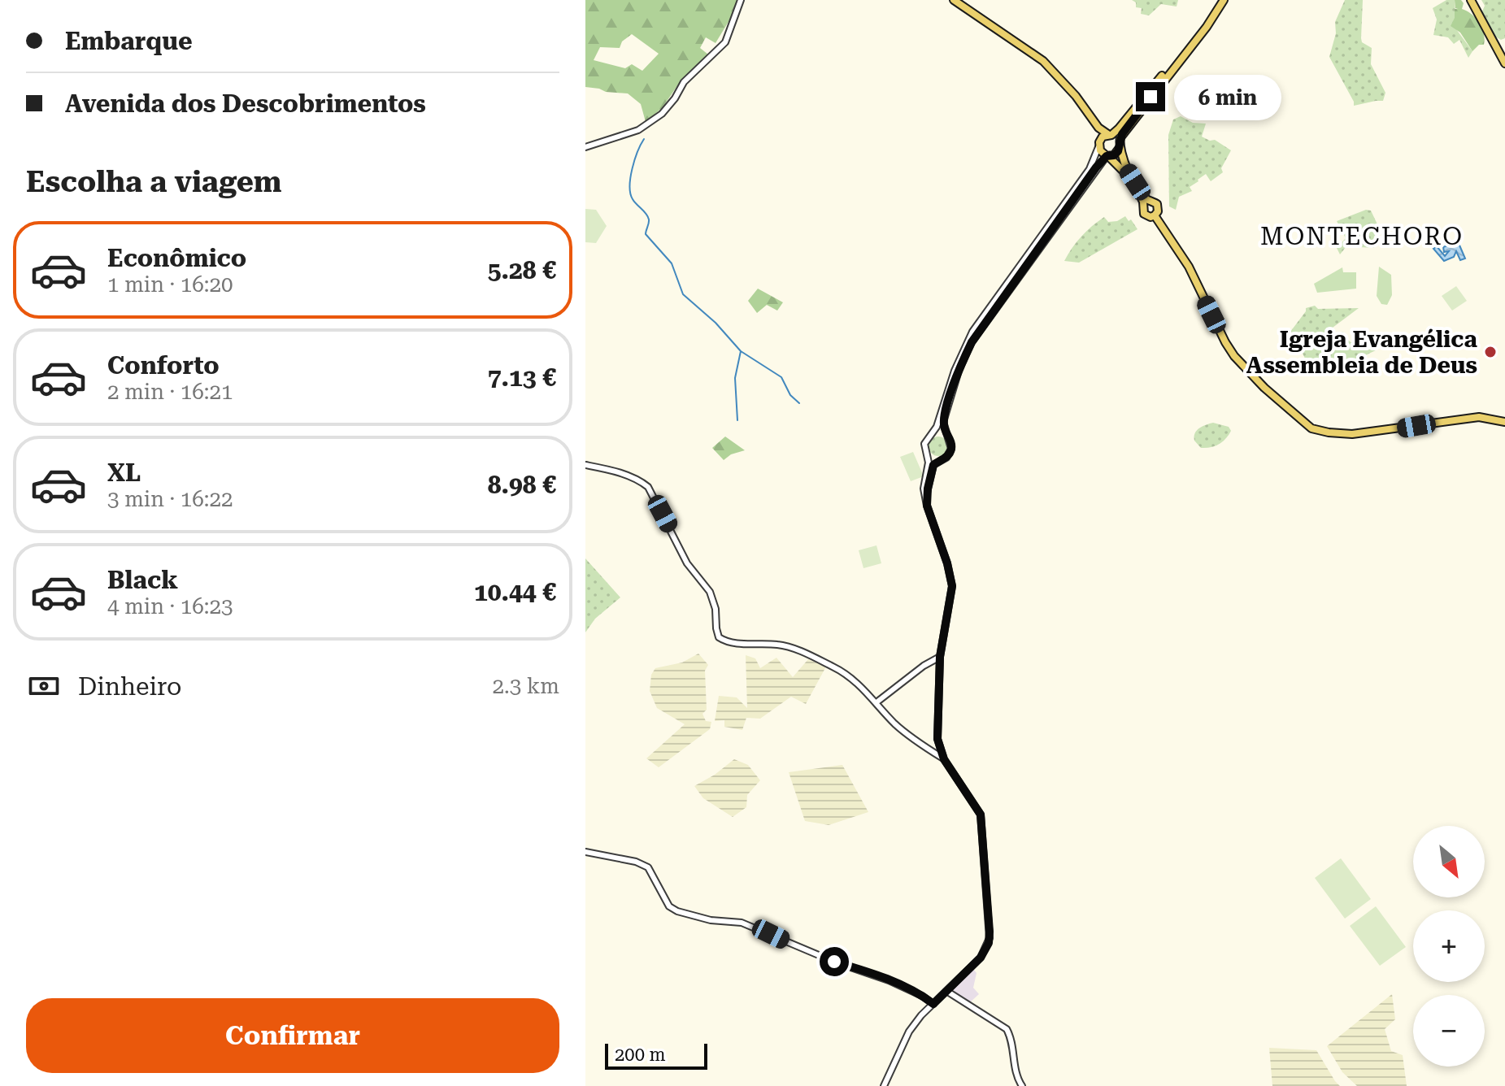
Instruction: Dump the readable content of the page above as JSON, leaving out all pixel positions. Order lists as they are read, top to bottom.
{
  "districts": ["MONTECHORO"],
  "places": ["Igreja Evangélica Assembleia de Deus"],
  "scale_bar": "200 m",
  "north": "bottom right",
  "page": {
    "banner": ["Embarque", "Avenida dos Descobrimentos"],
    "bubble": "6 min",
    "heading": "Escolha a viagem",
    "list": [
      {
        "name": "Econômico",
        "note": "1 min · 16:20",
        "value": "5.28 €"
      },
      {
        "name": "Conforto",
        "note": "2 min · 16:21",
        "value": "7.13 €"
      },
      {
        "name": "XL",
        "note": "3 min · 16:22",
        "value": "8.98 €"
      },
      {
        "name": "Black",
        "note": "4 min · 16:23",
        "value": "10.44 €"
      }
    ],
    "pay": ["Dinheiro", "2.3 km"],
    "map_buttons": ["+", "−"],
    "buttons": "Confirmar",
    "scale": "200 m"
  }
}
